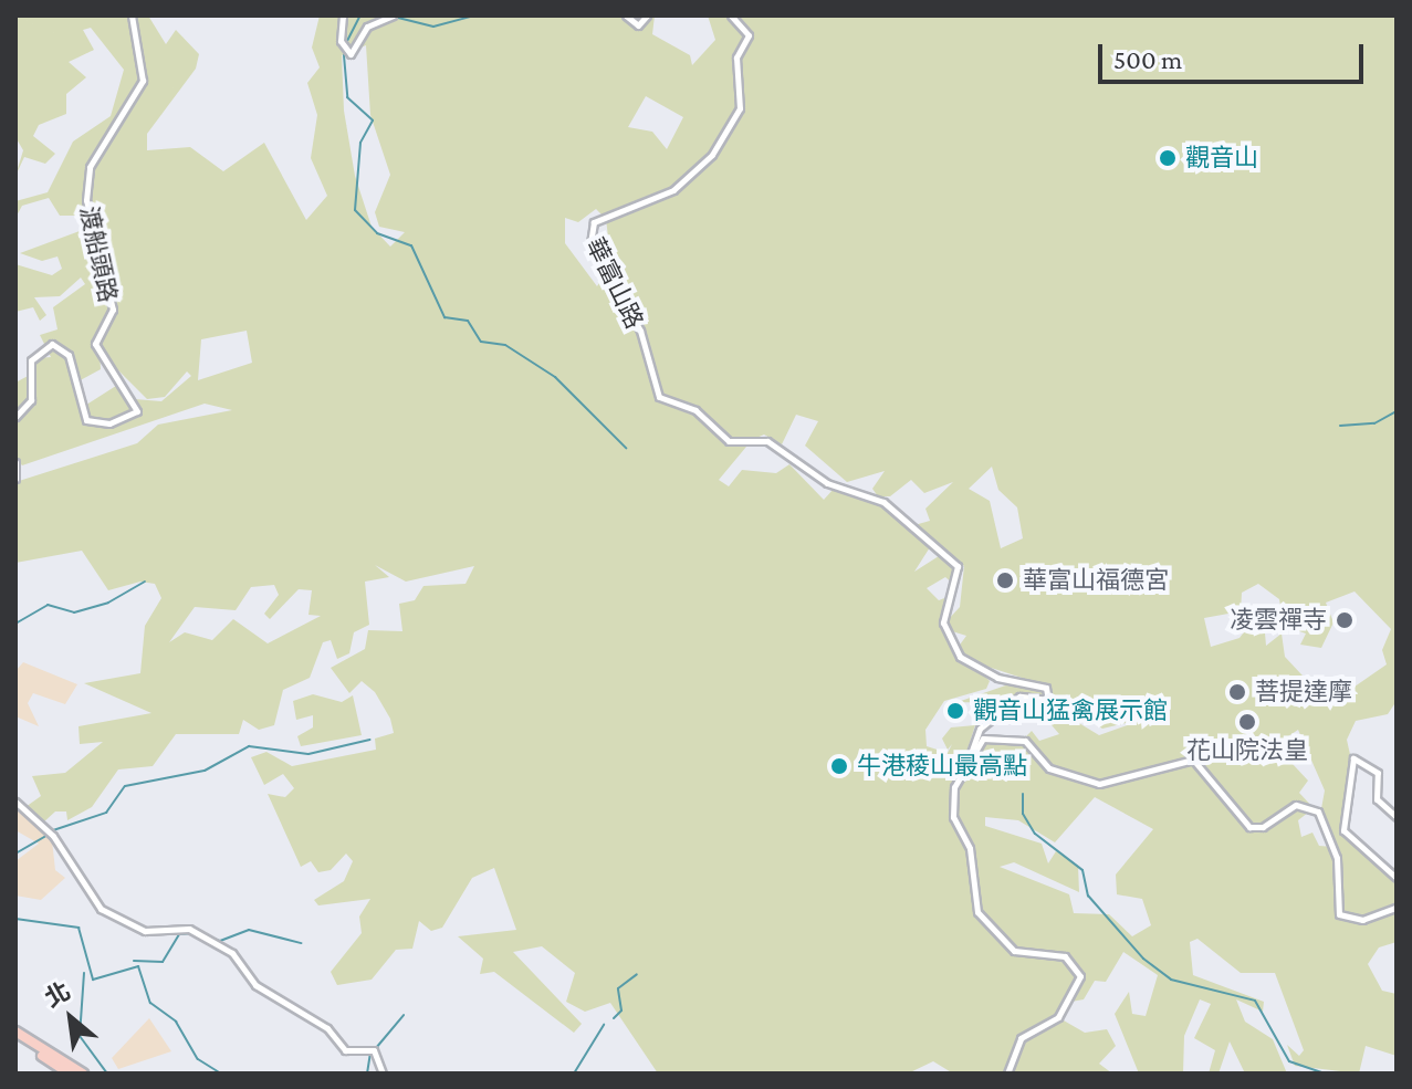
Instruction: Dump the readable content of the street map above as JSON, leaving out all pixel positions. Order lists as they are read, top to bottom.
{
  "streets": {
    "street": ["渡船頭路", "華富山路"]
  },
  "places": [
    "觀音山",
    "華富山福德宮",
    "凌雲禪寺",
    "菩提達摩",
    "觀音山猛禽展示館",
    "花山院法皇",
    "牛港稜山最高點"
  ],
  "scale_bar": "500 m",
  "north": "top left"
}
